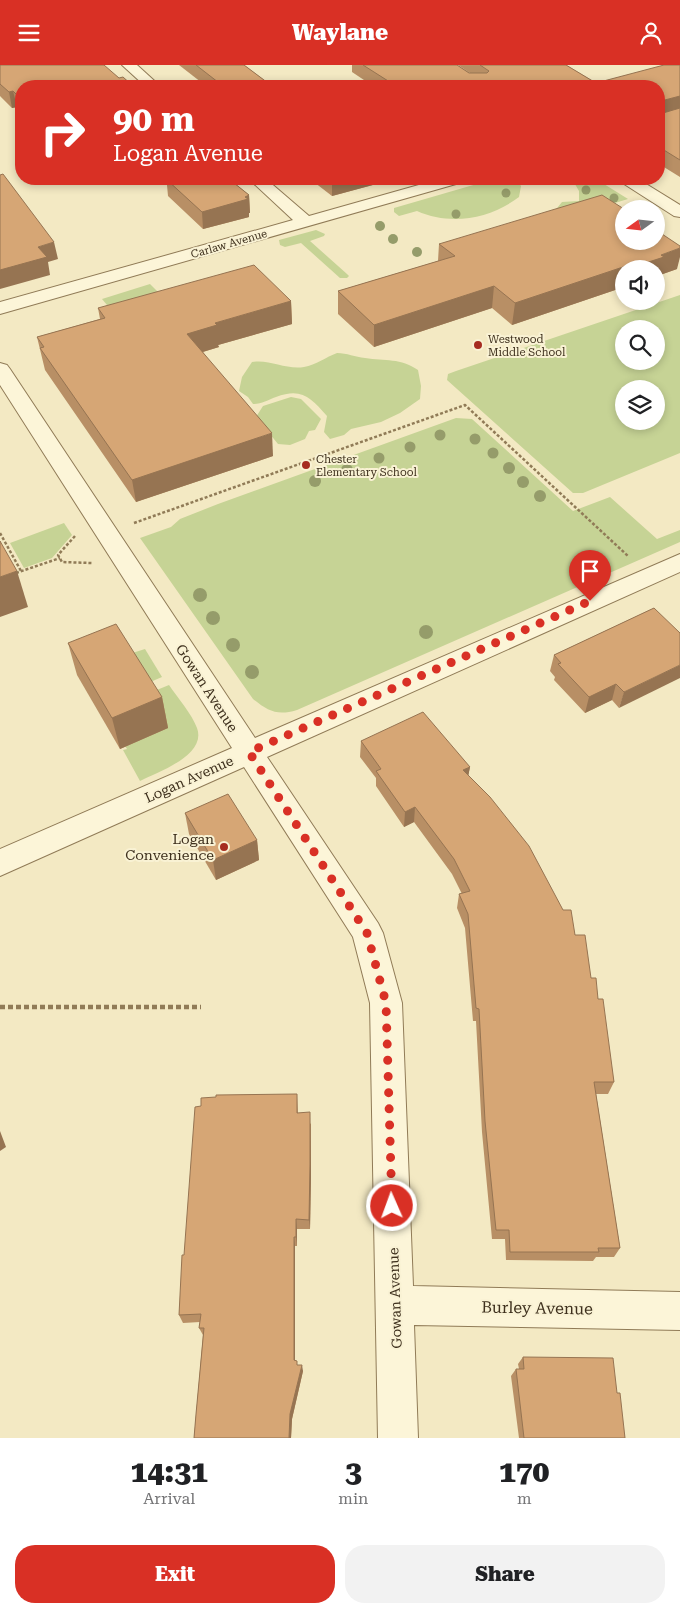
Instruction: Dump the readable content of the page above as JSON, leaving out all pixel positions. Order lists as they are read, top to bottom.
{
  "streets": {
    "street": [
      "Carlaw Avenue",
      "Gowan Avenue",
      "Logan Avenue",
      "Burley Avenue"
    ]
  },
  "crossings": [
    ["Gowan Avenue", "Logan Avenue"],
    ["Gowan Avenue", "Burley Avenue"]
  ],
  "places": ["Westwood Middle School", "Chester Elementary School", "Logan Convenience"],
  "north": "left",
  "page": {
    "header": "Waylane",
    "turn": ["90 m", "Logan Avenue"],
    "eta": [
      "14:31",
      "Arrival",
      "3",
      "min",
      "170",
      "m"
    ],
    "buttons": ["Exit", "Share"]
  }
}
